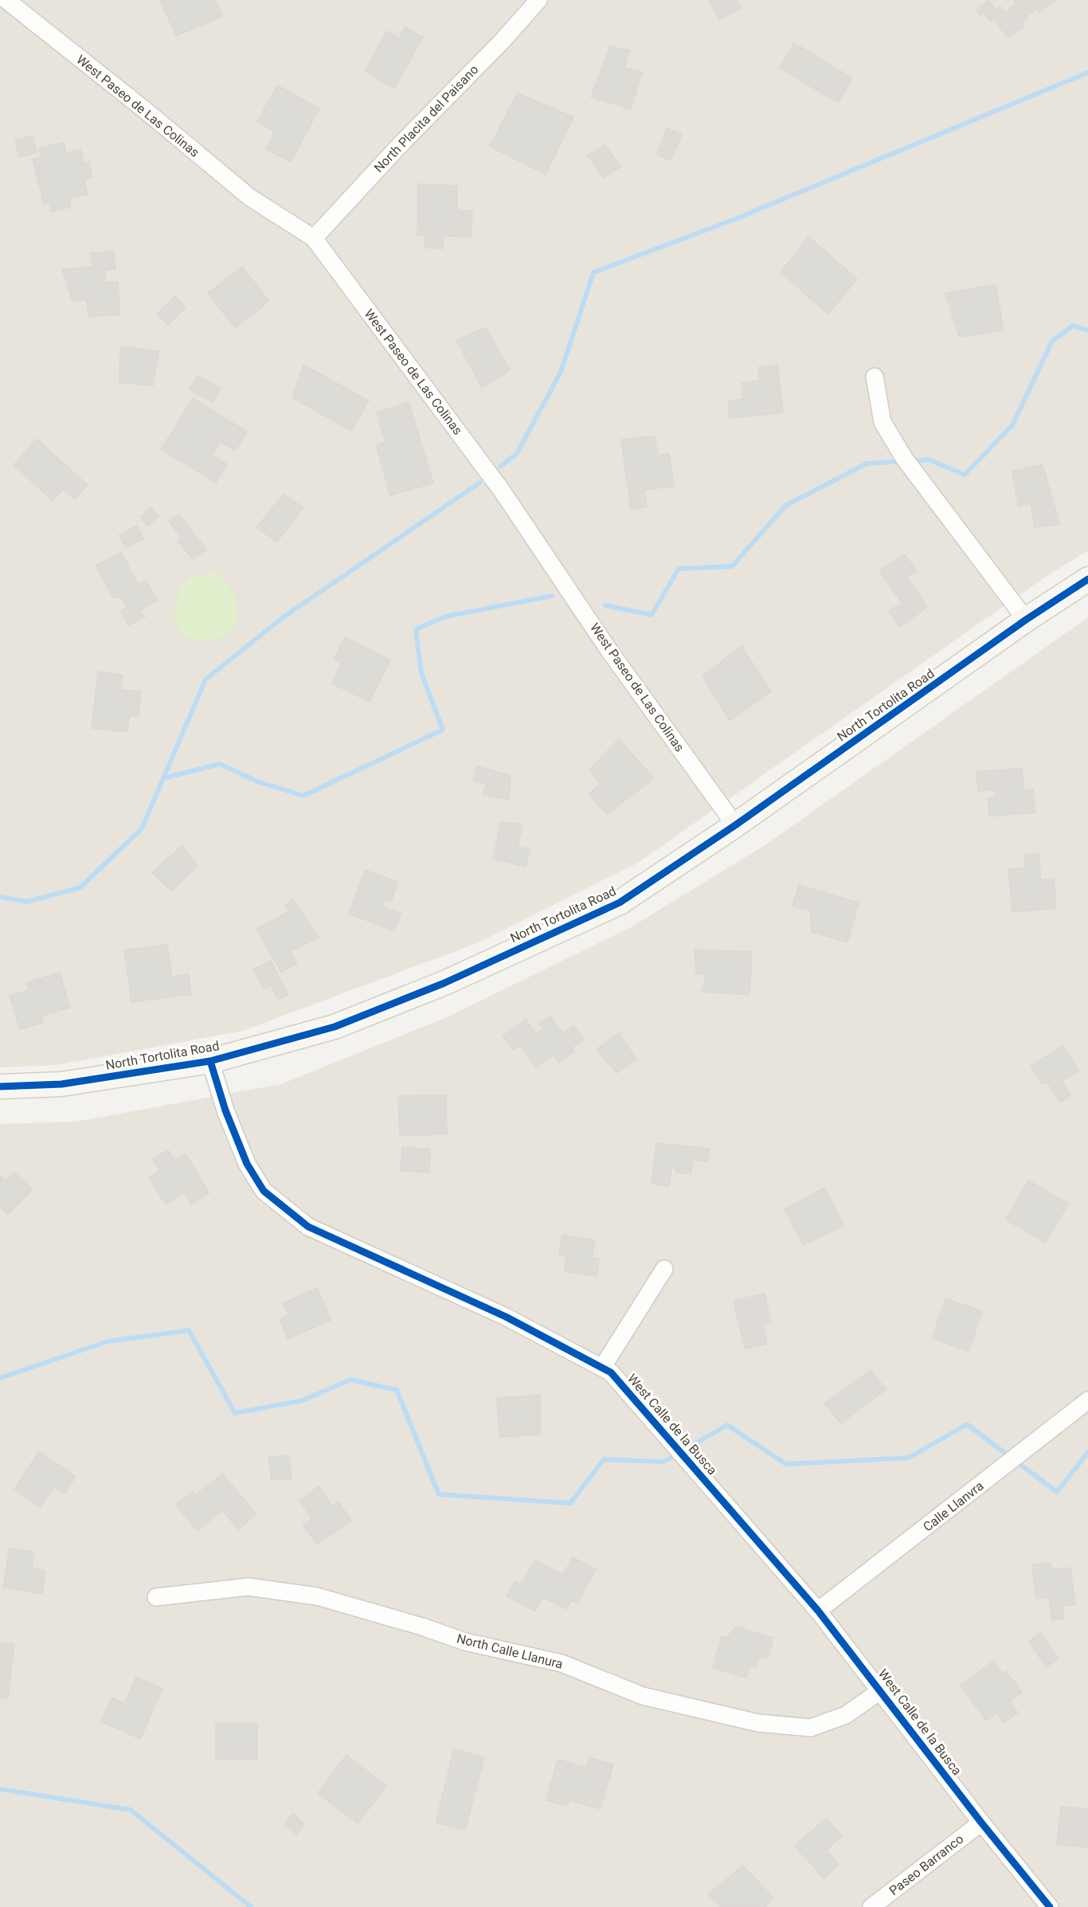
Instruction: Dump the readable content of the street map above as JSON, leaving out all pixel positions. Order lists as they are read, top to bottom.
{
  "streets": {
    "street": [
      "West Paseo de Las Colinas",
      "North Placita del Paisano",
      "North Tortolita Road",
      "West Calle de la Busca",
      "Calle Llanvra",
      "North Calle Llanura",
      "Paseo Barranco"
    ]
  },
  "crossings": [
    ["West Paseo de Las Colinas", "North Placita del Paisano"],
    ["West Paseo de Las Colinas", "North Tortolita Road"],
    ["North Tortolita Road", "West Calle de la Busca"],
    ["West Calle de la Busca", "Calle Llanvra"],
    ["West Calle de la Busca", "North Calle Llanura"],
    ["West Calle de la Busca", "Paseo Barranco"]
  ]
}
